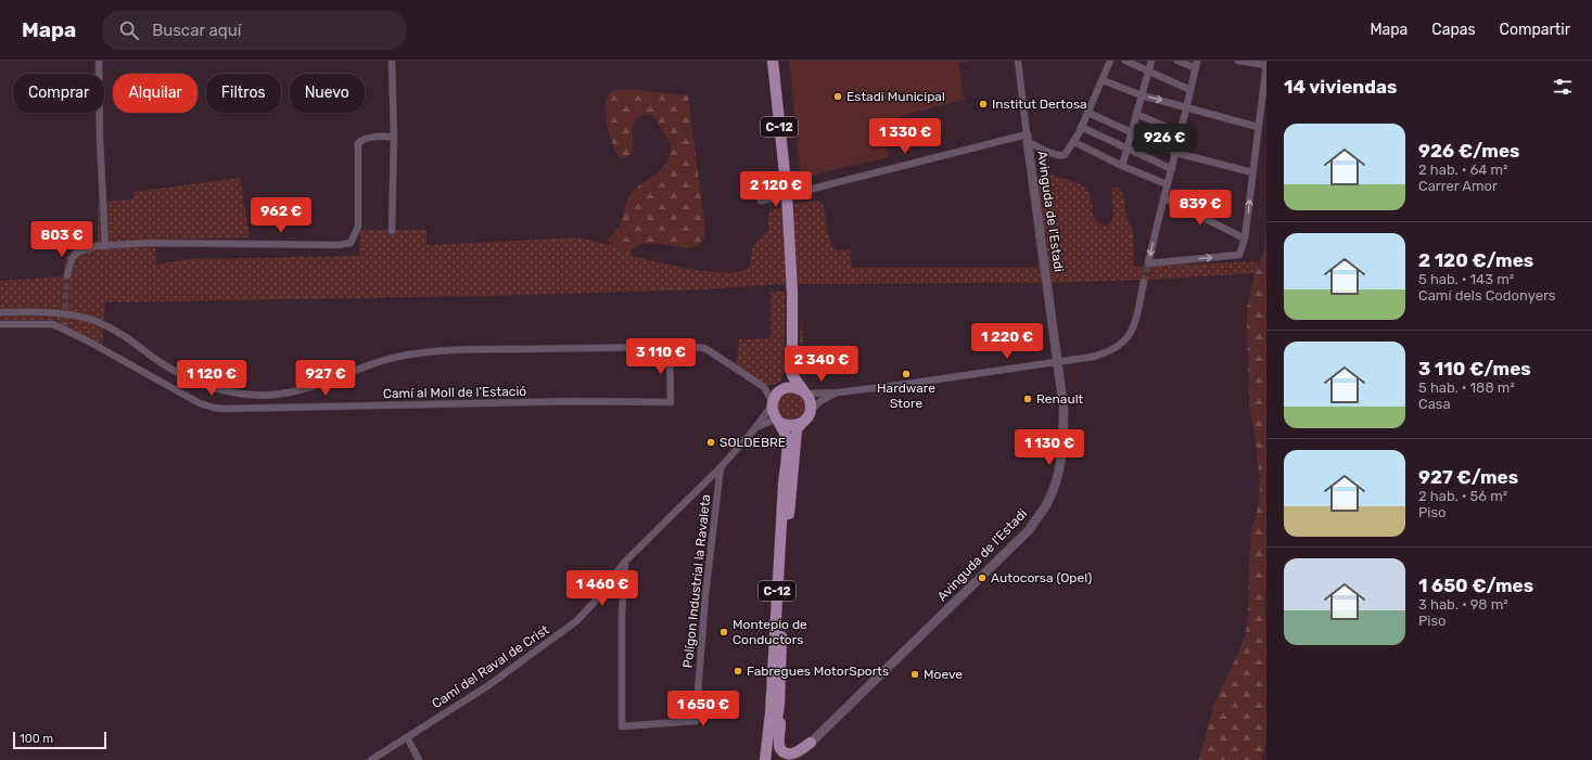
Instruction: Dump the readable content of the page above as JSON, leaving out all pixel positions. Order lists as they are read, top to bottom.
{
  "streets": {
    "main road": ["C-12"],
    "street": [
      "Avinguda de l'Estadi",
      "Camí al Moll de l'Estació",
      "Polígon Industrial la Ravaleta",
      "Camí del Raval de Crist"
    ]
  },
  "crossings": [
    ["C-12", "Camí del Raval de Crist"],
    ["Polígon Industrial la Ravaleta", "Camí del Raval de Crist"]
  ],
  "places": [
    "Estadi Municipal",
    "Institut Dertosa",
    "Hardware Store",
    "Renault",
    "SOLDEBRE",
    "Autocorsa (Opel)",
    "Montepio de Conductors",
    "Fabregues MotorSports",
    "Moeve"
  ],
  "scale_bar": "100 m",
  "page": {
    "header": "Mapa",
    "search": "Buscar aquí",
    "nav": ["Mapa", "Capas", "Compartir"],
    "heading": "14 viviendas",
    "chip": [
      "Comprar",
      "Alquilar",
      "Filtros",
      "Nuevo"
    ],
    "list": [
      {
        "name": "926 €/mes",
        "note": "2 hab. · 64 m² · Carrer Amor"
      },
      {
        "name": "2 120 €/mes",
        "note": "5 hab. · 143 m² · Camí dels Codonyers"
      },
      {
        "name": "3 110 €/mes",
        "note": "5 hab. · 188 m² · Casa"
      },
      {
        "name": "927 €/mes",
        "note": "2 hab. · 56 m² · Piso"
      },
      {
        "name": "1 650 €/mes",
        "note": "3 hab. · 98 m² · Piso"
      }
    ],
    "price": [
      "1 330 €",
      "926 €",
      "2 120 €",
      "839 €",
      "962 €",
      "803 €",
      "1 220 €",
      "3 110 €",
      "2 340 €",
      "1 120 €",
      "927 €",
      "1 130 €",
      "1 460 €",
      "1 650 €"
    ],
    "scale": "100 m"
  }
}
